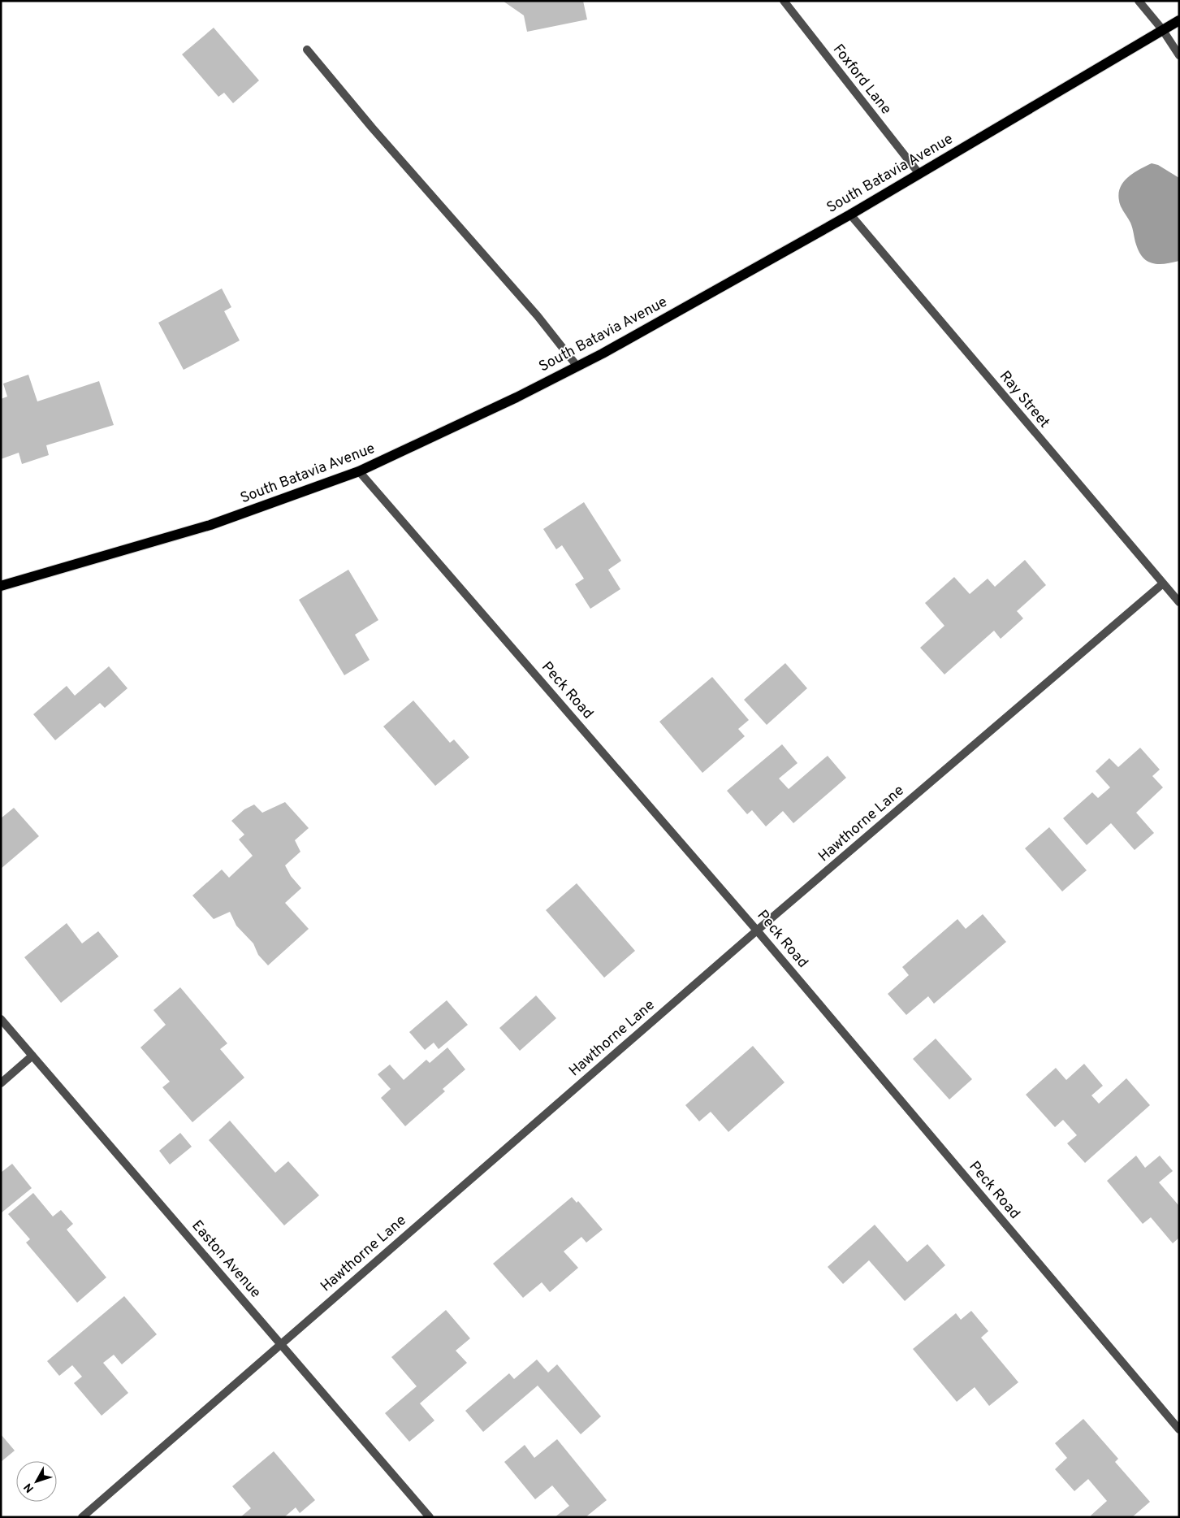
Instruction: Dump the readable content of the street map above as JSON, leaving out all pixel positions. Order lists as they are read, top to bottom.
{
  "streets": {
    "main road": ["South Batavia Avenue"],
    "street": [
      "Foxford Lane",
      "Ray Street",
      "Peck Road",
      "Hawthorne Lane",
      "Easton Avenue"
    ]
  },
  "crossings": [
    ["Foxford Lane", "South Batavia Avenue"],
    ["South Batavia Avenue", "Ray Street"],
    ["South Batavia Avenue", "Peck Road"],
    ["Ray Street", "Hawthorne Lane"],
    ["Peck Road", "Hawthorne Lane"],
    ["Hawthorne Lane", "Easton Avenue"]
  ],
  "north": "bottom left"
}
